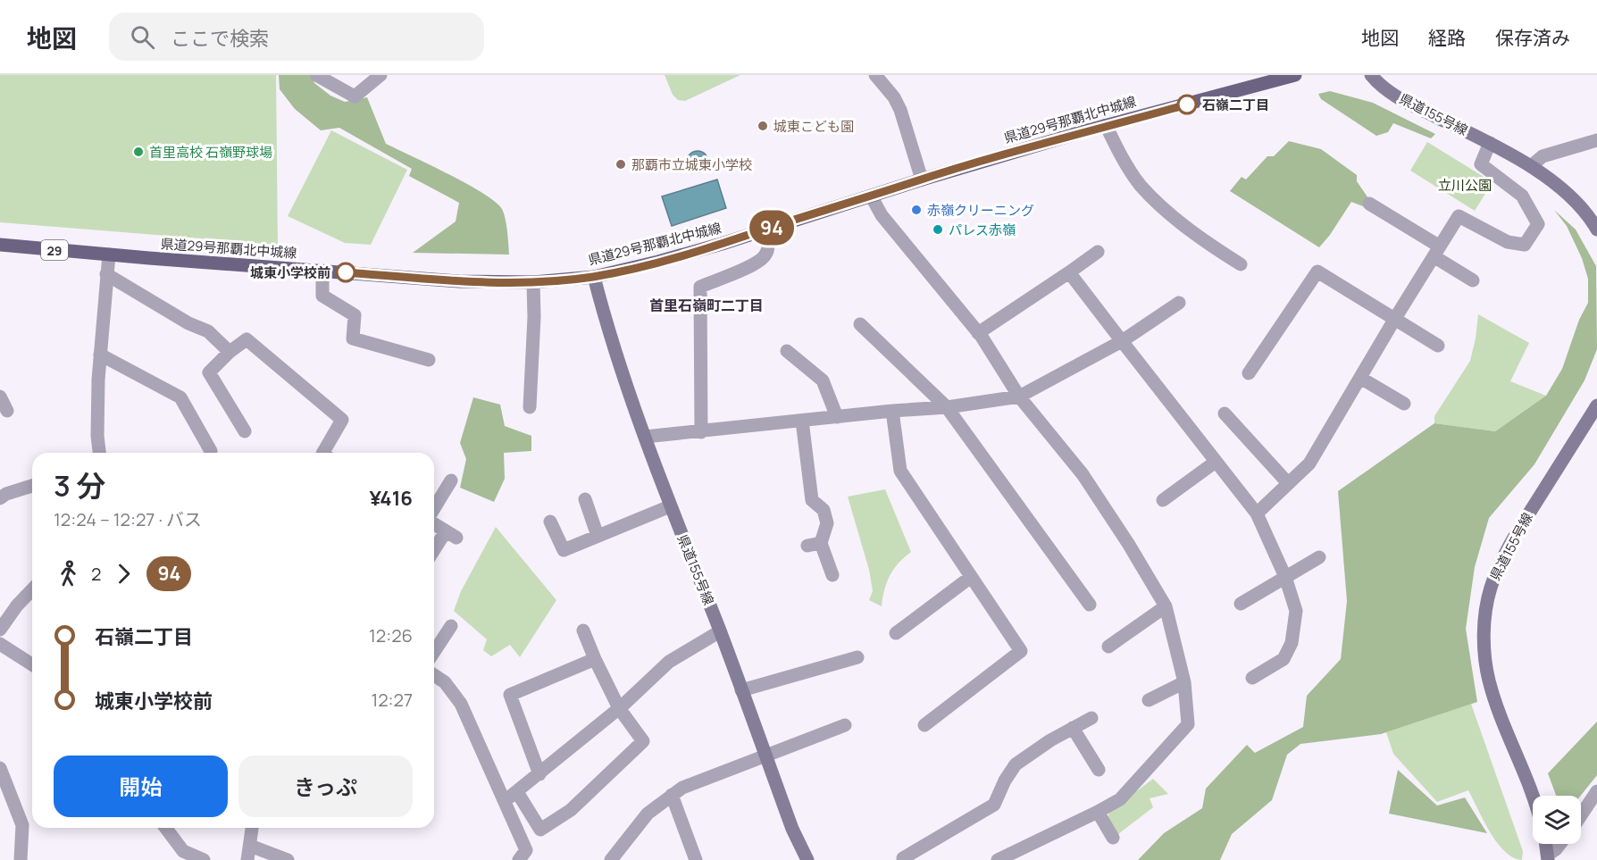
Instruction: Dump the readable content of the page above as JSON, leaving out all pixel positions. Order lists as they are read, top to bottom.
{
  "streets": {
    "main road": ["県道155号線", "県道29号那覇北中城線", "29"]
  },
  "crossings": [
    ["県道155号線", "県道29号那覇北中城線"]
  ],
  "districts": ["首里石嶺町二丁目"],
  "parks": ["立川公園"],
  "places": [
    "石嶺二丁目",
    "城東こども園",
    "首里高校 石嶺野球場",
    "那覇市立城東小学校",
    "赤嶺クリーニング",
    "パレス赤嶺",
    "城東小学校前"
  ],
  "lines": ["bus line 94"],
  "page": {
    "header": "地図",
    "search": "ここで検索",
    "nav": ["地図", "経路", "保存済み"],
    "on_map": "94",
    "heading": ["3 分", "12:24 – 12:27 · バス", "¥416"],
    "legs": ["2", "94"],
    "list": [
      {
        "name": "石嶺二丁目",
        "value": "12:26"
      },
      {
        "name": "城東小学校前",
        "value": "12:27"
      }
    ],
    "buttons": ["開始", "きっぷ"]
  }
}
